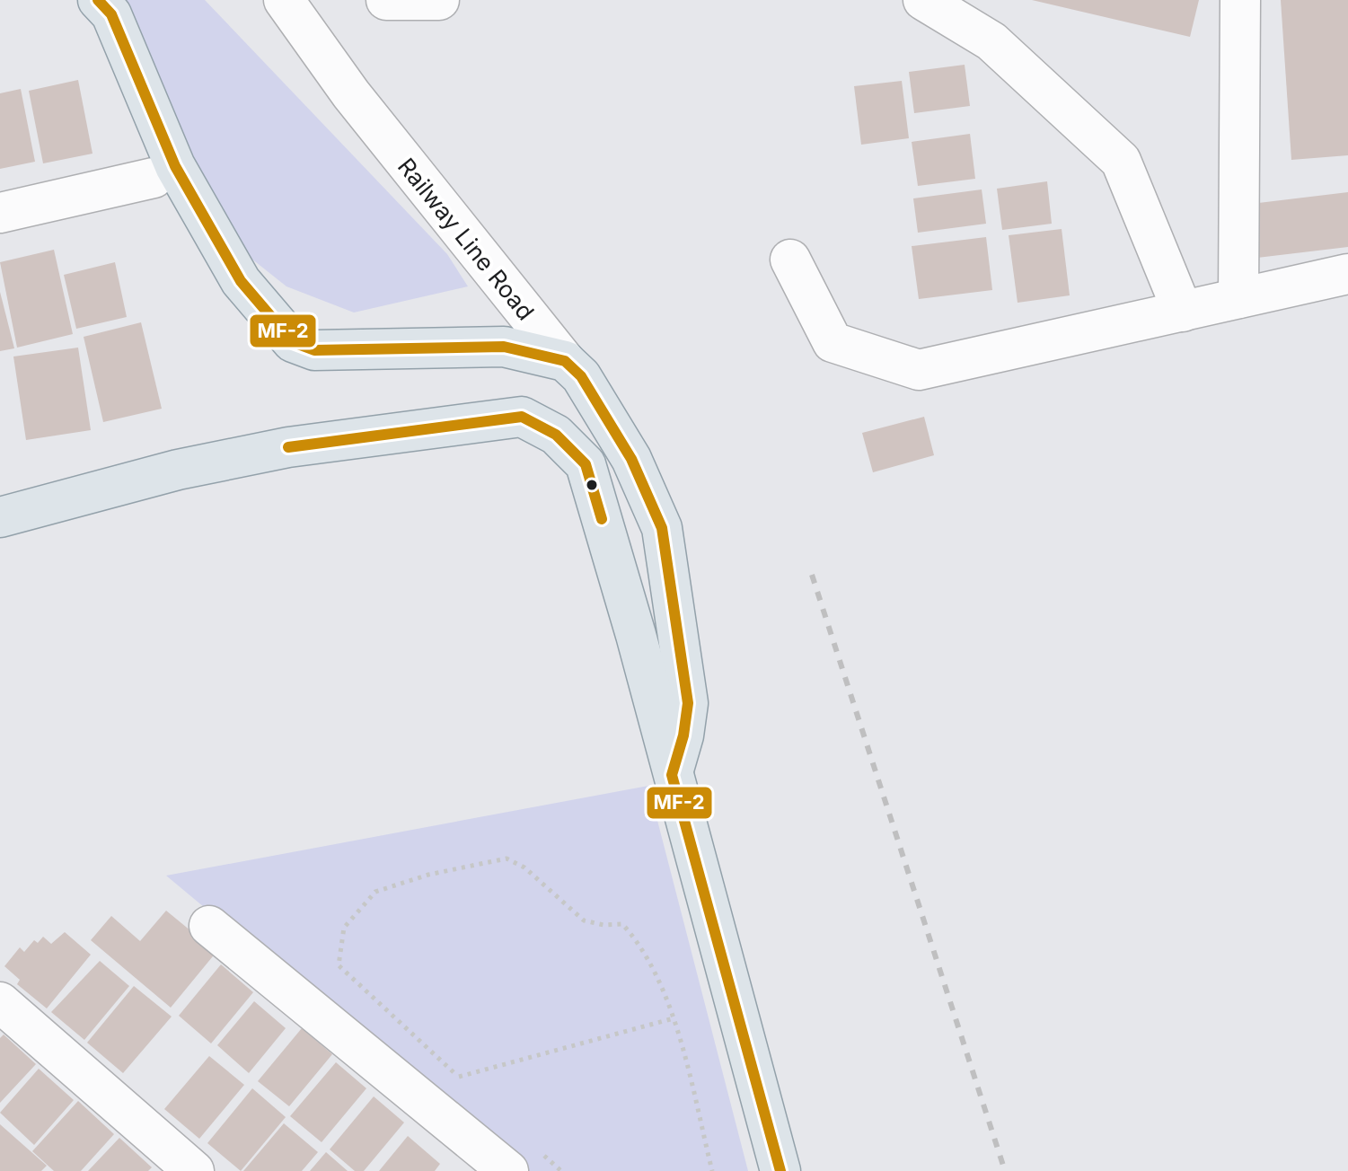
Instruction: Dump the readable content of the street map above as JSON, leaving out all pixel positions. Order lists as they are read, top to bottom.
{
  "streets": {
    "main road": ["Railway Line Road"]
  },
  "lines": ["transit line MF-2"]
}
